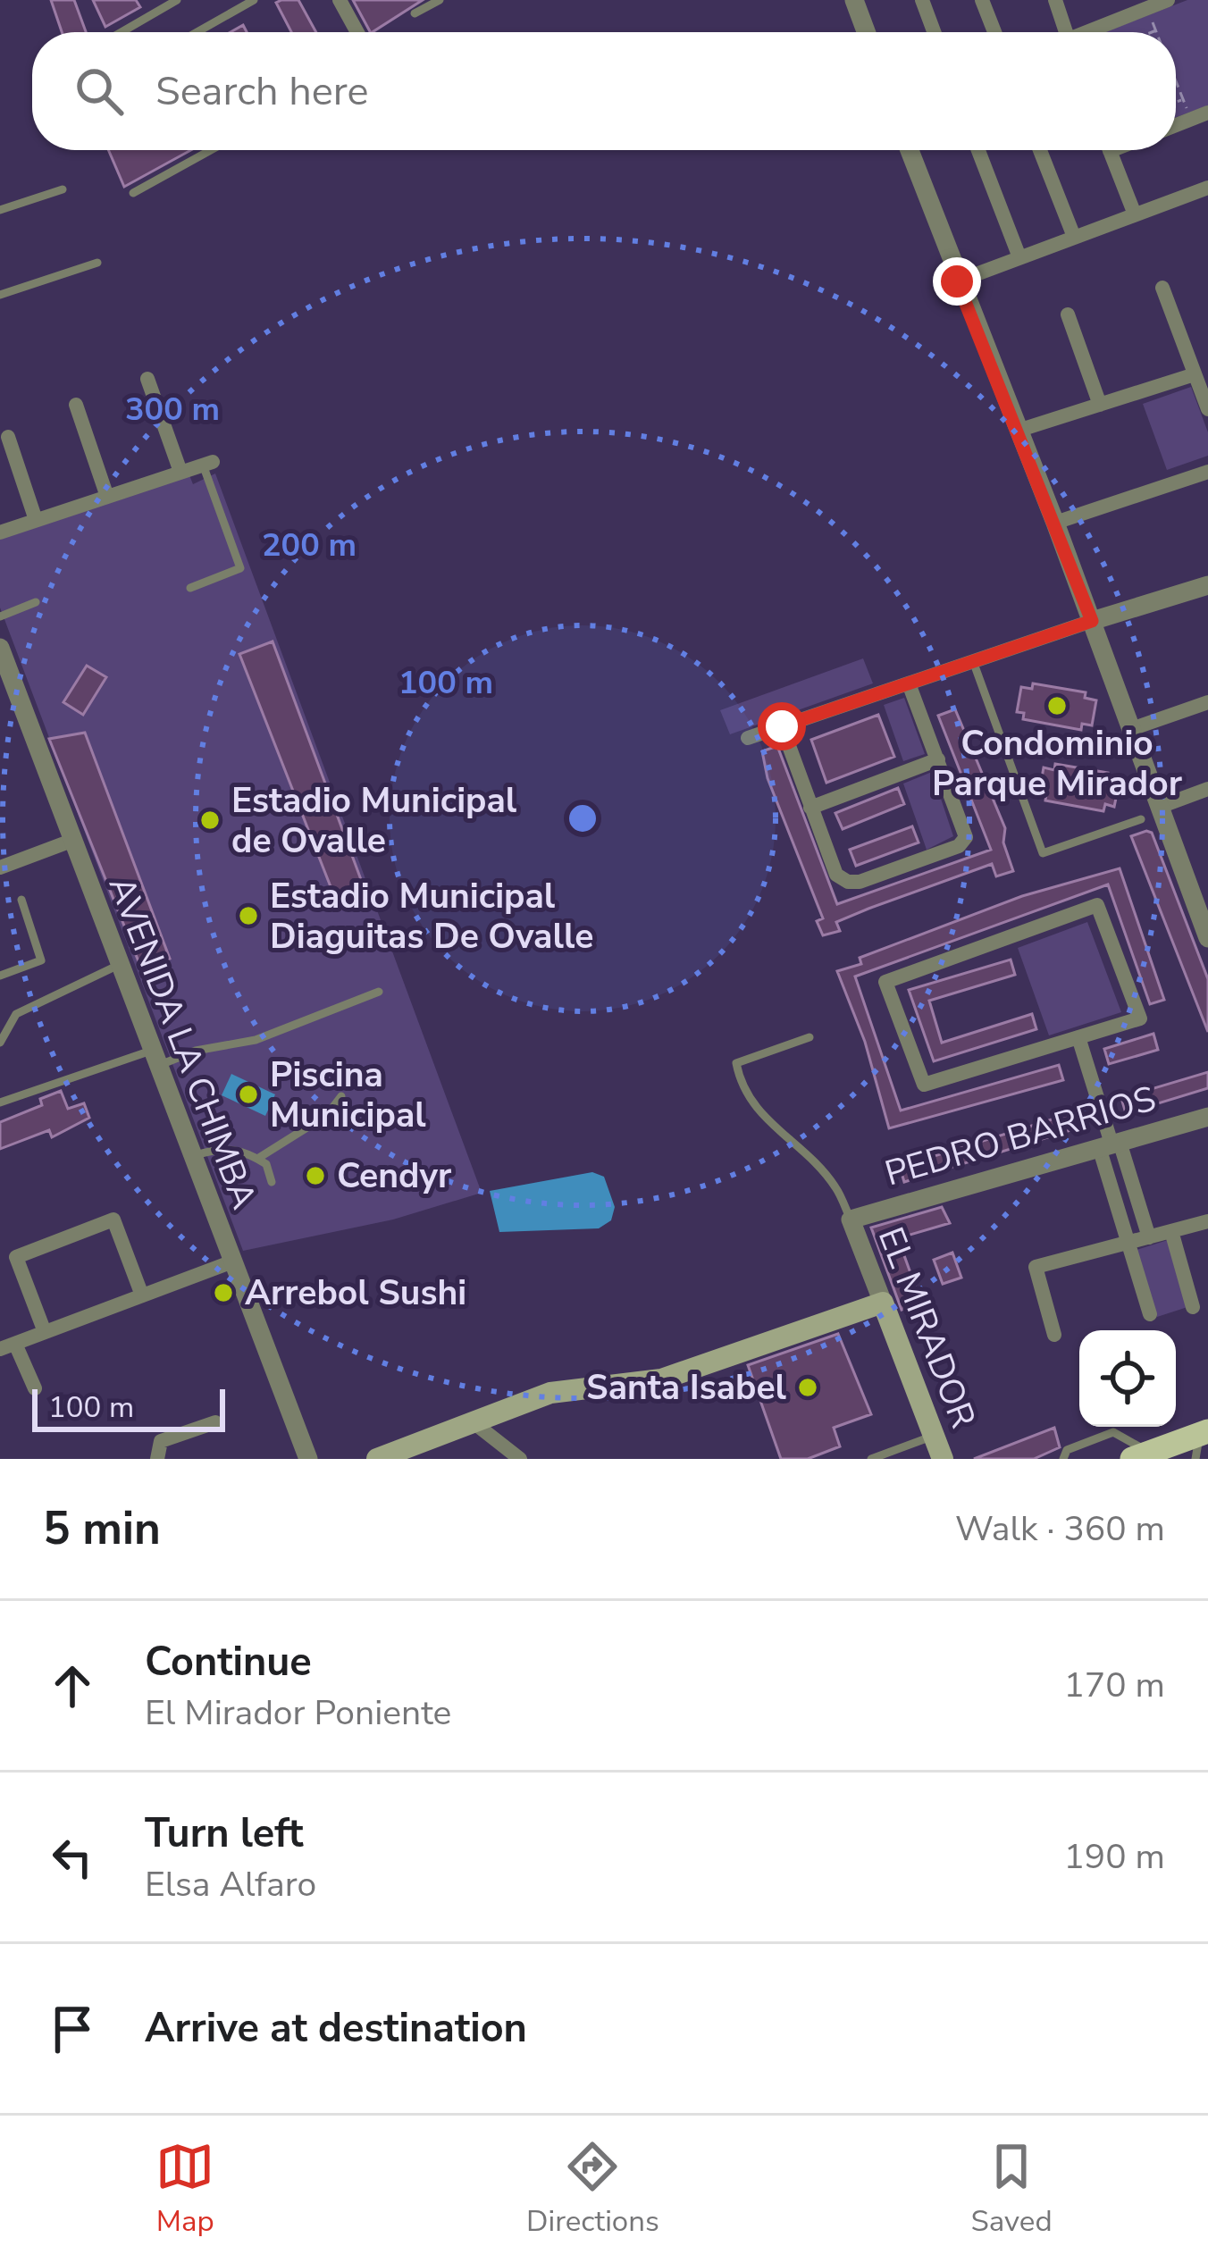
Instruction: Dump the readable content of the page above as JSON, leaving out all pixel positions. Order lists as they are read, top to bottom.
{
  "streets": {
    "main road": ["EL MIRADOR"],
    "street": ["AVENIDA LA CHIMBA", "PEDRO BARRIOS"]
  },
  "crossings": [
    ["PEDRO BARRIOS", "EL MIRADOR"]
  ],
  "places": [
    "Condominio Parque Mirador",
    "Estadio Municipal de Ovalle",
    "Estadio Municipal Diaguitas De Ovalle",
    "Piscina Municipal",
    "Cendyr",
    "Arrebol Sushi",
    "Santa Isabel"
  ],
  "scale_bar": "100 m",
  "page": {
    "search": "Search here",
    "scale": "100 m",
    "heading": ["5 min", "Walk · 360 m"],
    "list": [
      ["Continue", "El Mirador Poniente", "170 m"],
      ["Turn left", "Elsa Alfaro", "190 m"],
      "Arrive at destination"
    ],
    "nav": ["Map", "Directions", "Saved"]
  },
  "rings": ["300 m", "200 m", "100 m"]
}
